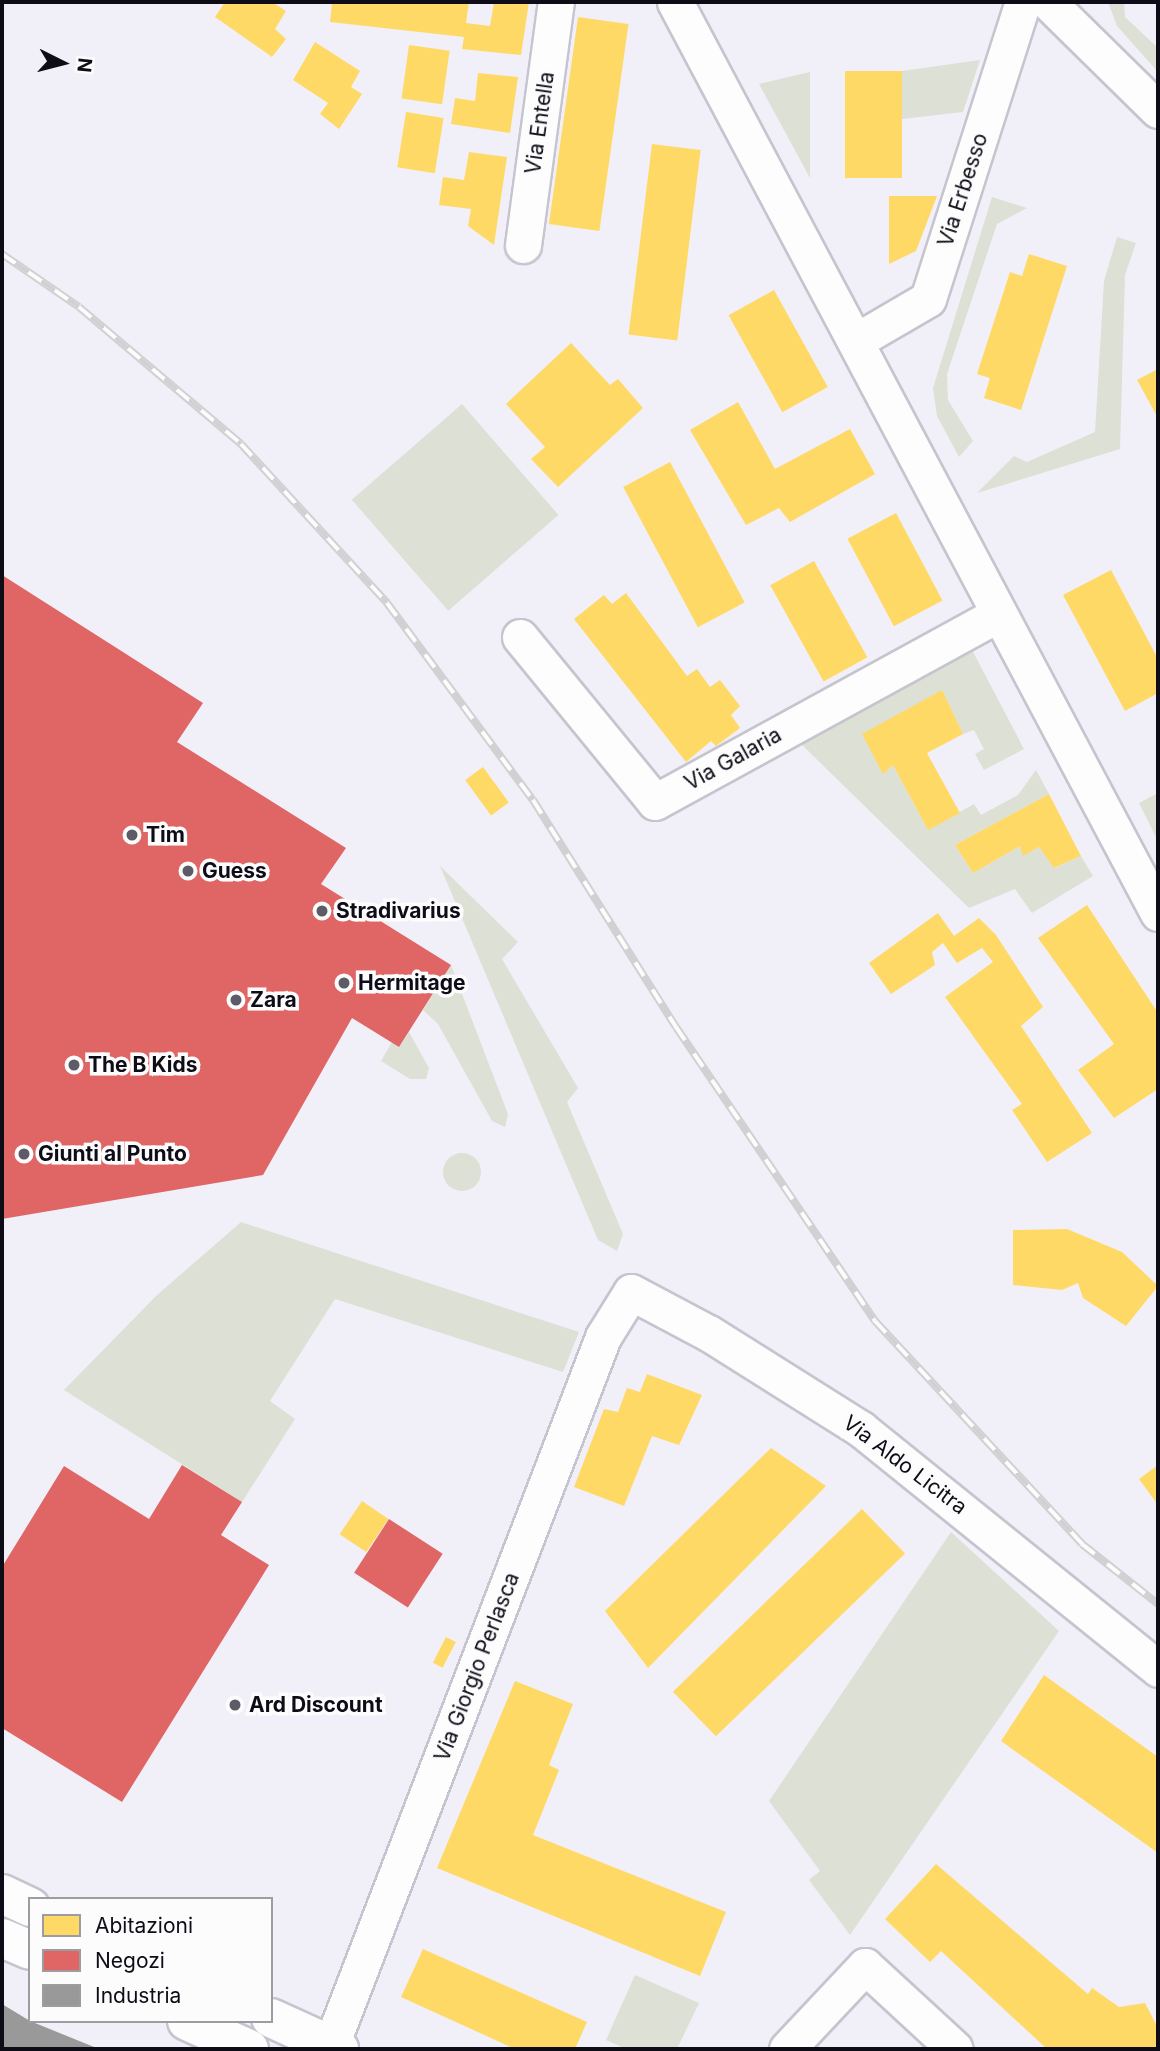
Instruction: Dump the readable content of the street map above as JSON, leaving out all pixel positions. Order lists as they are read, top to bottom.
{
  "streets": {
    "street": [
      "Via Entella",
      "Via Erbesso",
      "Via Galaria",
      "Via Aldo Licitra",
      "Via Giorgio Perlasca"
    ]
  },
  "crossings": [
    ["Via Aldo Licitra", "Via Giorgio Perlasca"]
  ],
  "places": [
    "Tim",
    "Guess",
    "Stradivarius",
    "Hermitage",
    "Zara",
    "The B Kids",
    "Giunti al Punto",
    "Ard Discount"
  ],
  "legend": ["Abitazioni", "Negozi", "Industria"],
  "north": "right"
}
